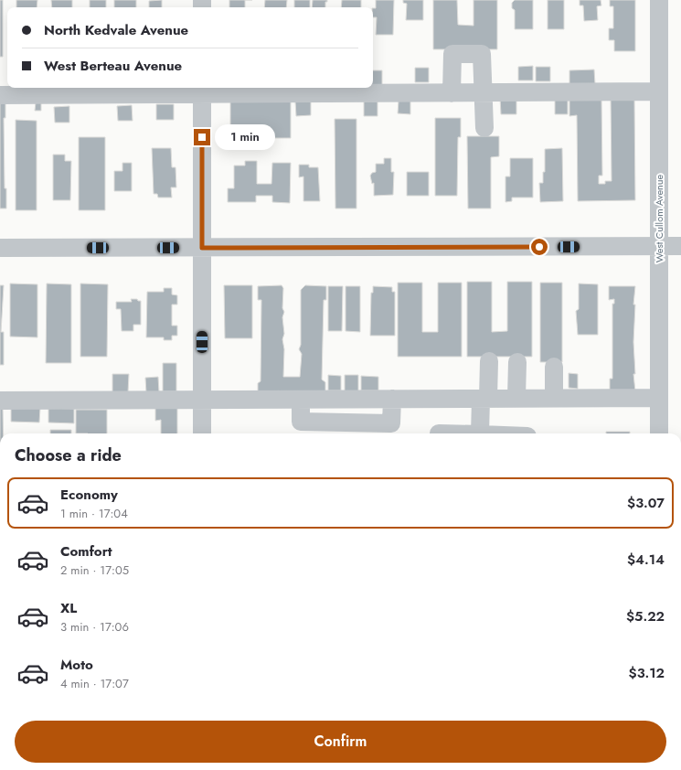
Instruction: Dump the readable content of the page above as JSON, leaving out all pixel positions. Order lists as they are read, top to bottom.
{
  "streets": {
    "street": ["West Cullom Avenue"]
  },
  "page": {
    "banner": ["North Kedvale Avenue", "West Berteau Avenue"],
    "bubble": "1 min",
    "heading": "Choose a ride",
    "list": [
      {
        "name": "Economy",
        "note": "1 min · 17:04",
        "value": "$3.07"
      },
      {
        "name": "Comfort",
        "note": "2 min · 17:05",
        "value": "$4.14"
      },
      {
        "name": "XL",
        "note": "3 min · 17:06",
        "value": "$5.22"
      },
      {
        "name": "Moto",
        "note": "4 min · 17:07",
        "value": "$3.12"
      }
    ],
    "buttons": "Confirm"
  }
}
